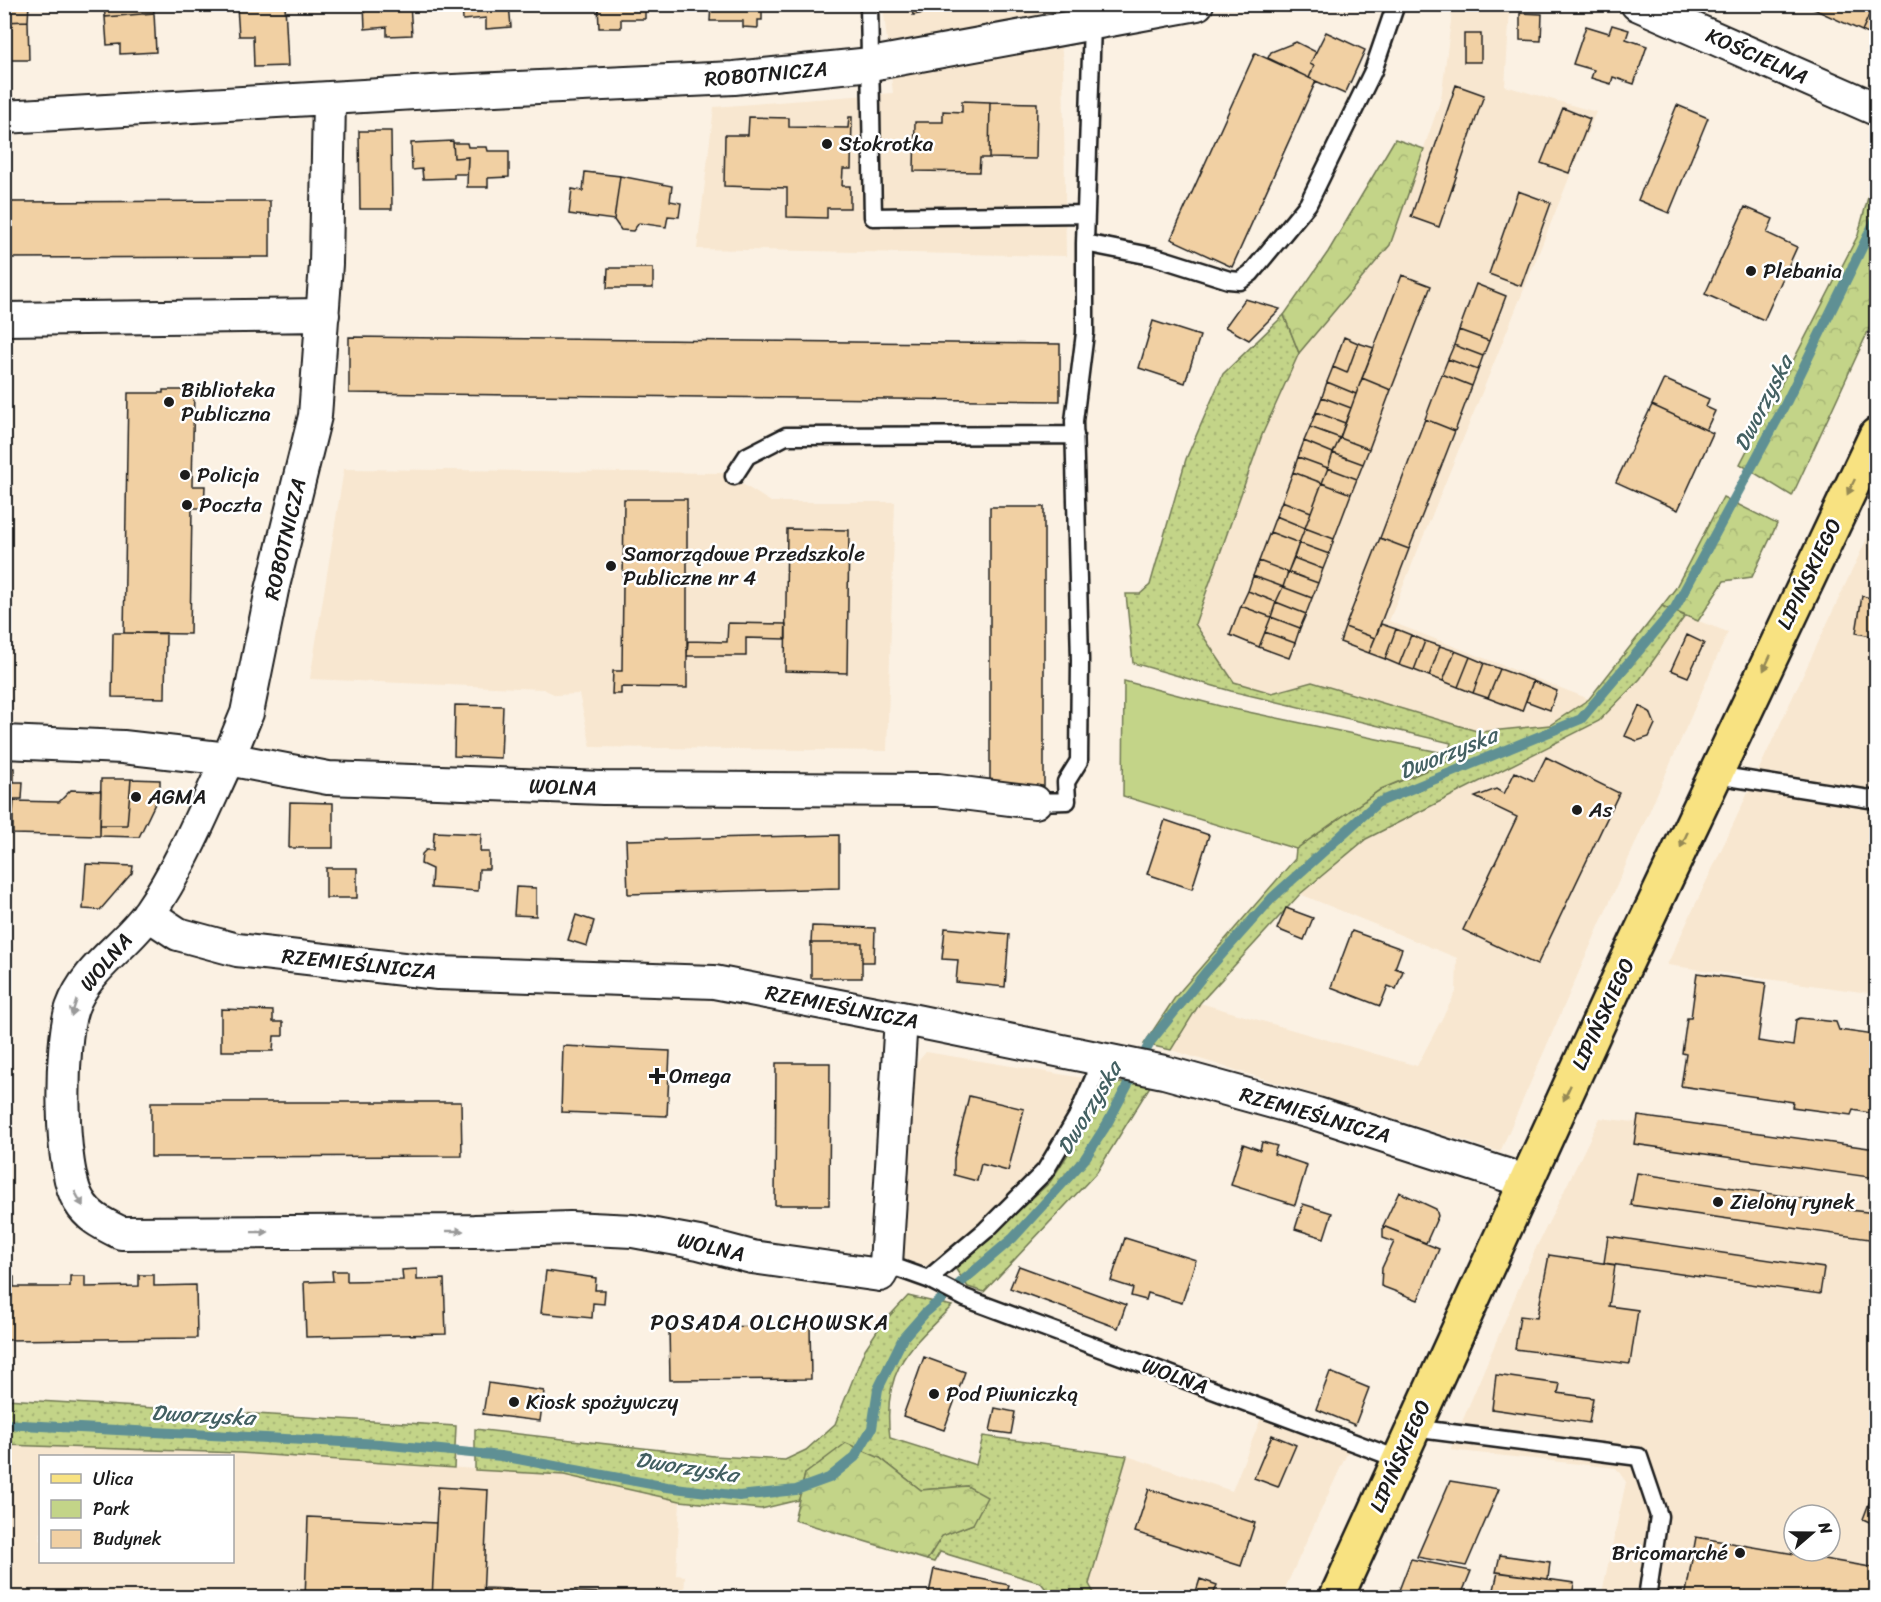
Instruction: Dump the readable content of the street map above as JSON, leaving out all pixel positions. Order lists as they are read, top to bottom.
{
  "streets": {
    "main road": ["LIPIŃSKIEGO"],
    "street": [
      "KOŚCIELNA",
      "ROBOTNICZA",
      "WOLNA",
      "RZEMIEŚLNICZA"
    ]
  },
  "crossings": [
    ["ROBOTNICZA", "WOLNA"],
    ["LIPIŃSKIEGO", "WOLNA"],
    ["LIPIŃSKIEGO", "RZEMIEŚLNICZA"],
    ["WOLNA", "RZEMIEŚLNICZA"]
  ],
  "one_way": ["LIPIŃSKIEGO"],
  "districts": ["POSADA OLCHOWSKA"],
  "water": ["Dworzyska"],
  "places": {
    "other": [
      "Stokrotka",
      "Plebania",
      "Biblioteka Publiczna",
      "Policja",
      "Poczta",
      "Samorządowe Przedszkole Publiczne nr 4",
      "AGMA",
      "As",
      "Zielony rynek",
      "Pod Piwniczką",
      "Kiosk spożywczy",
      "Bricomarché"
    ],
    "health": ["Omega"]
  },
  "legend": ["Ulica", "Park", "Budynek"],
  "north": "right"
}
